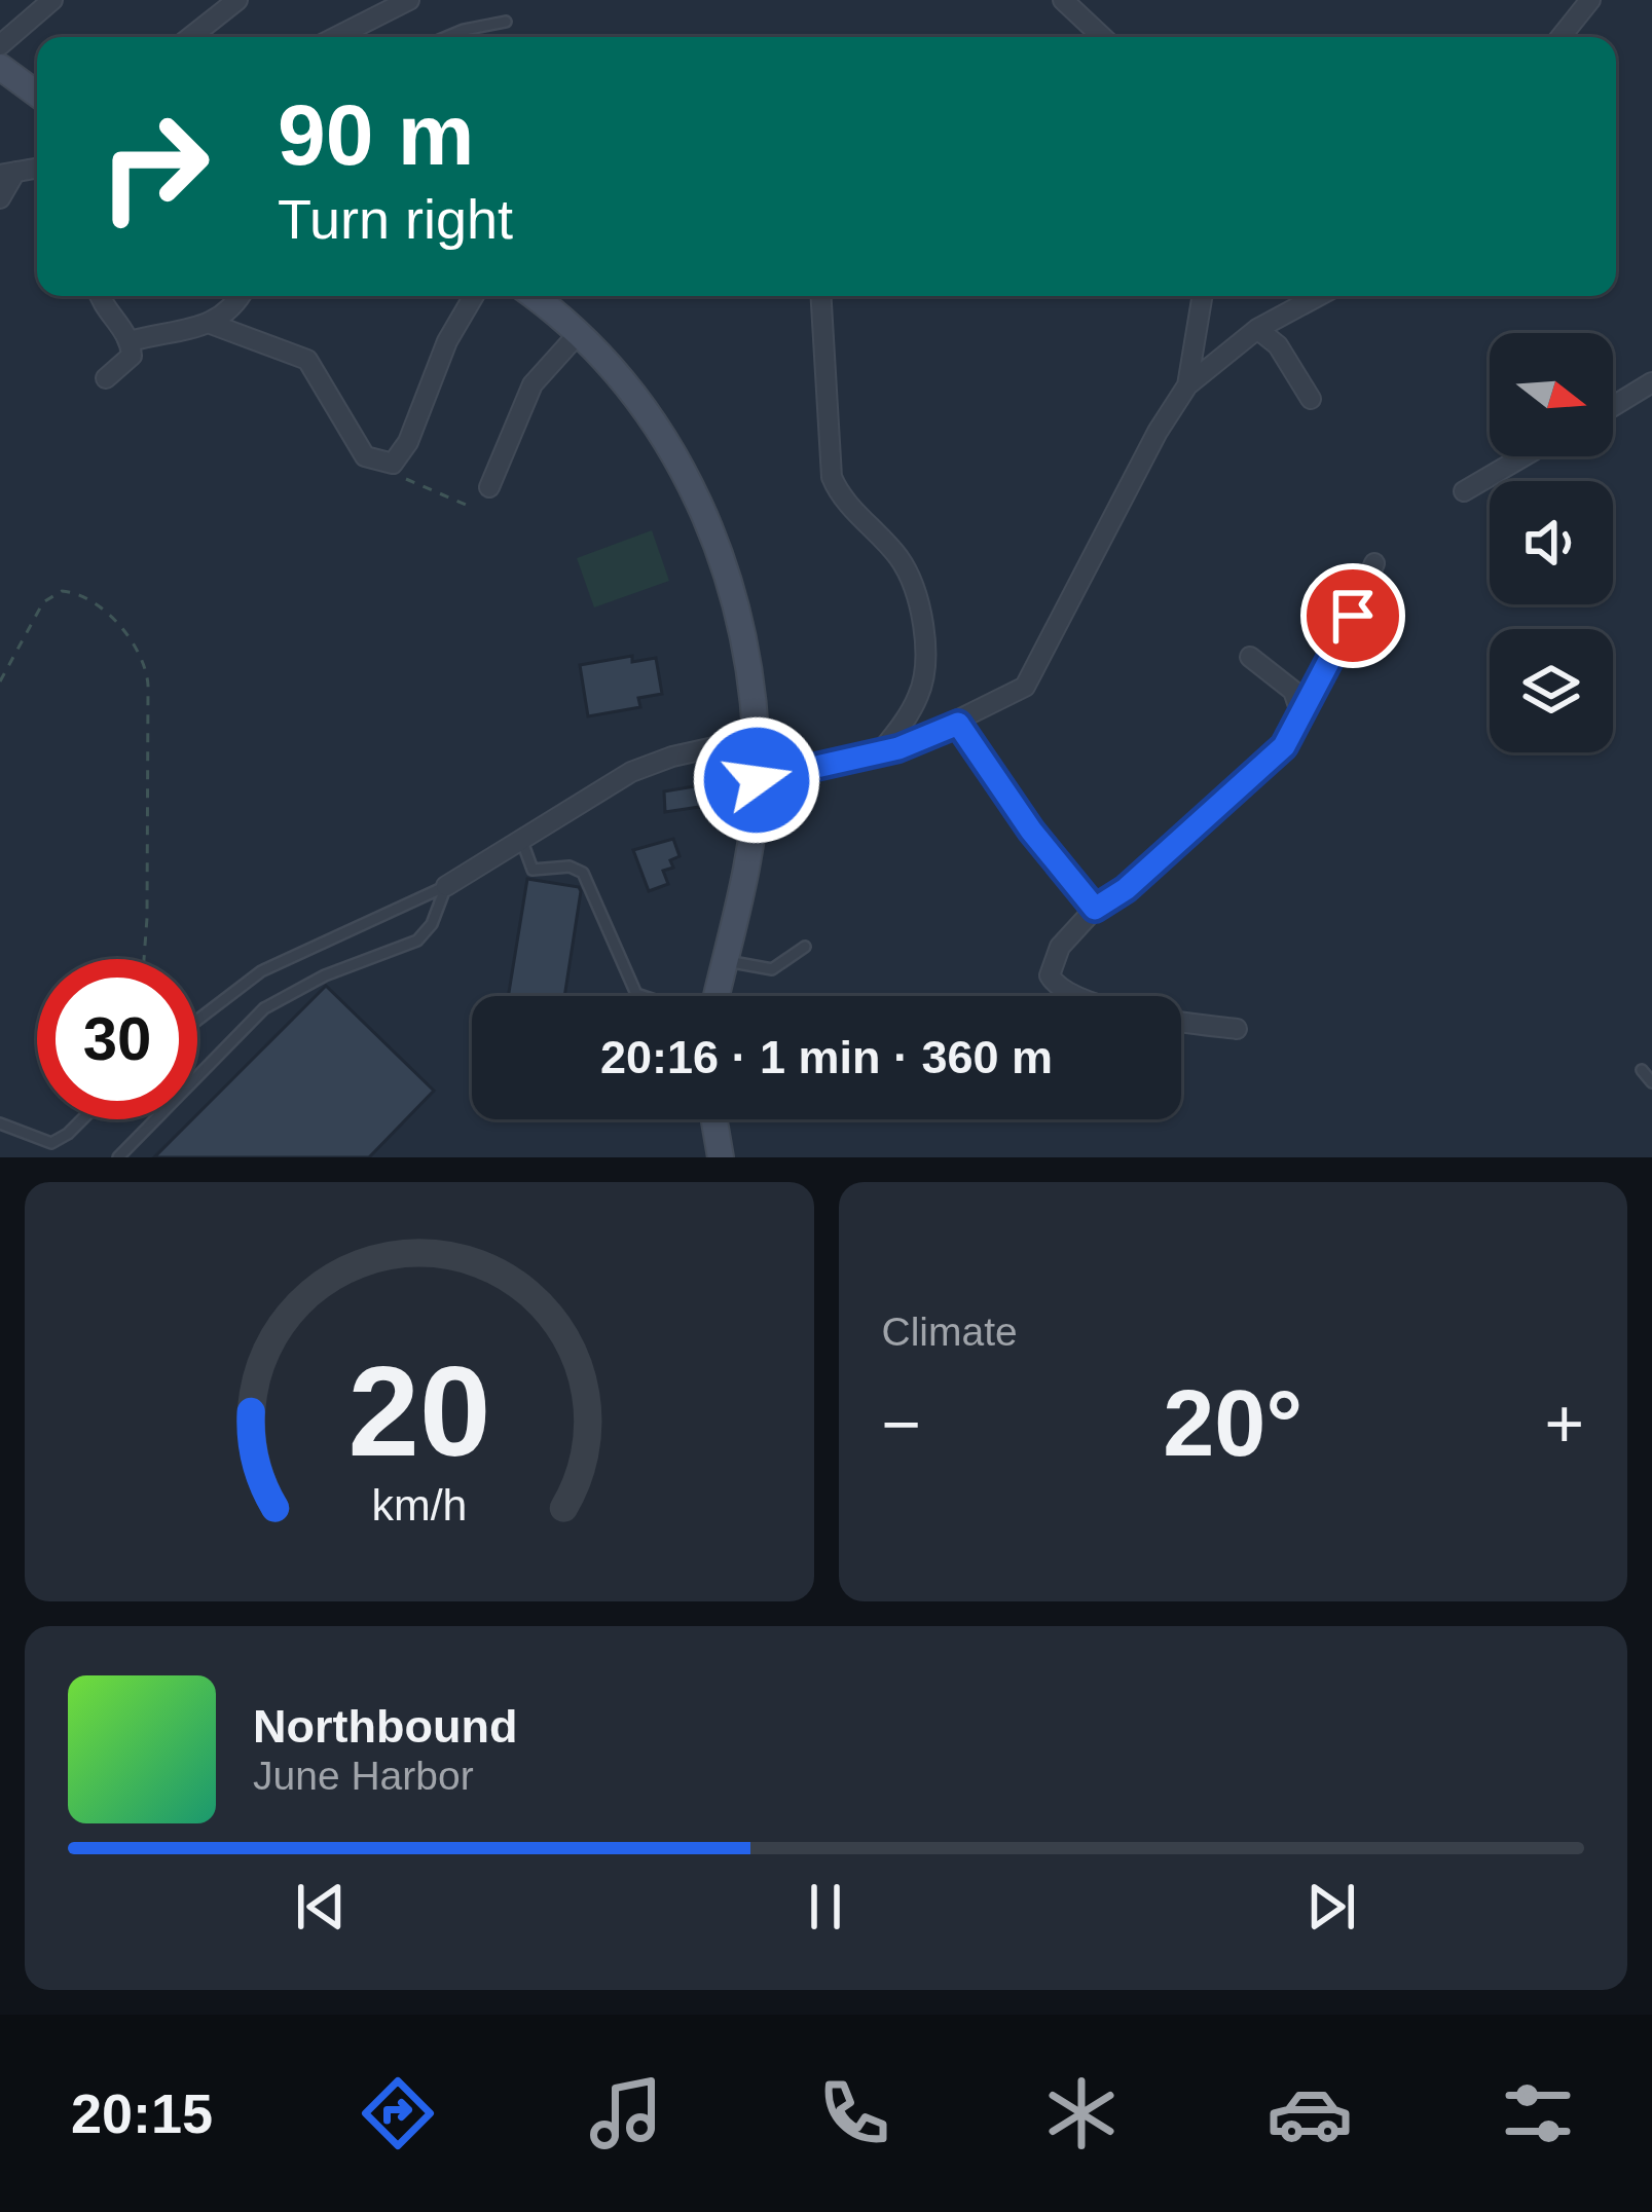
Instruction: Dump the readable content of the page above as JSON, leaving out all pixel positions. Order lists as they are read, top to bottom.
{
  "north": "right",
  "page": {
    "turn": ["90 m", "Turn right"],
    "limit": "30",
    "trip": "20:16 · 1 min · 360 m",
    "tile": "Climate",
    "heat": ["−", "20°", "+"],
    "song": ["Northbound", "June Harbor"],
    "tabs": "20:15",
    "gauge": ["20", "km/h"]
  }
}
